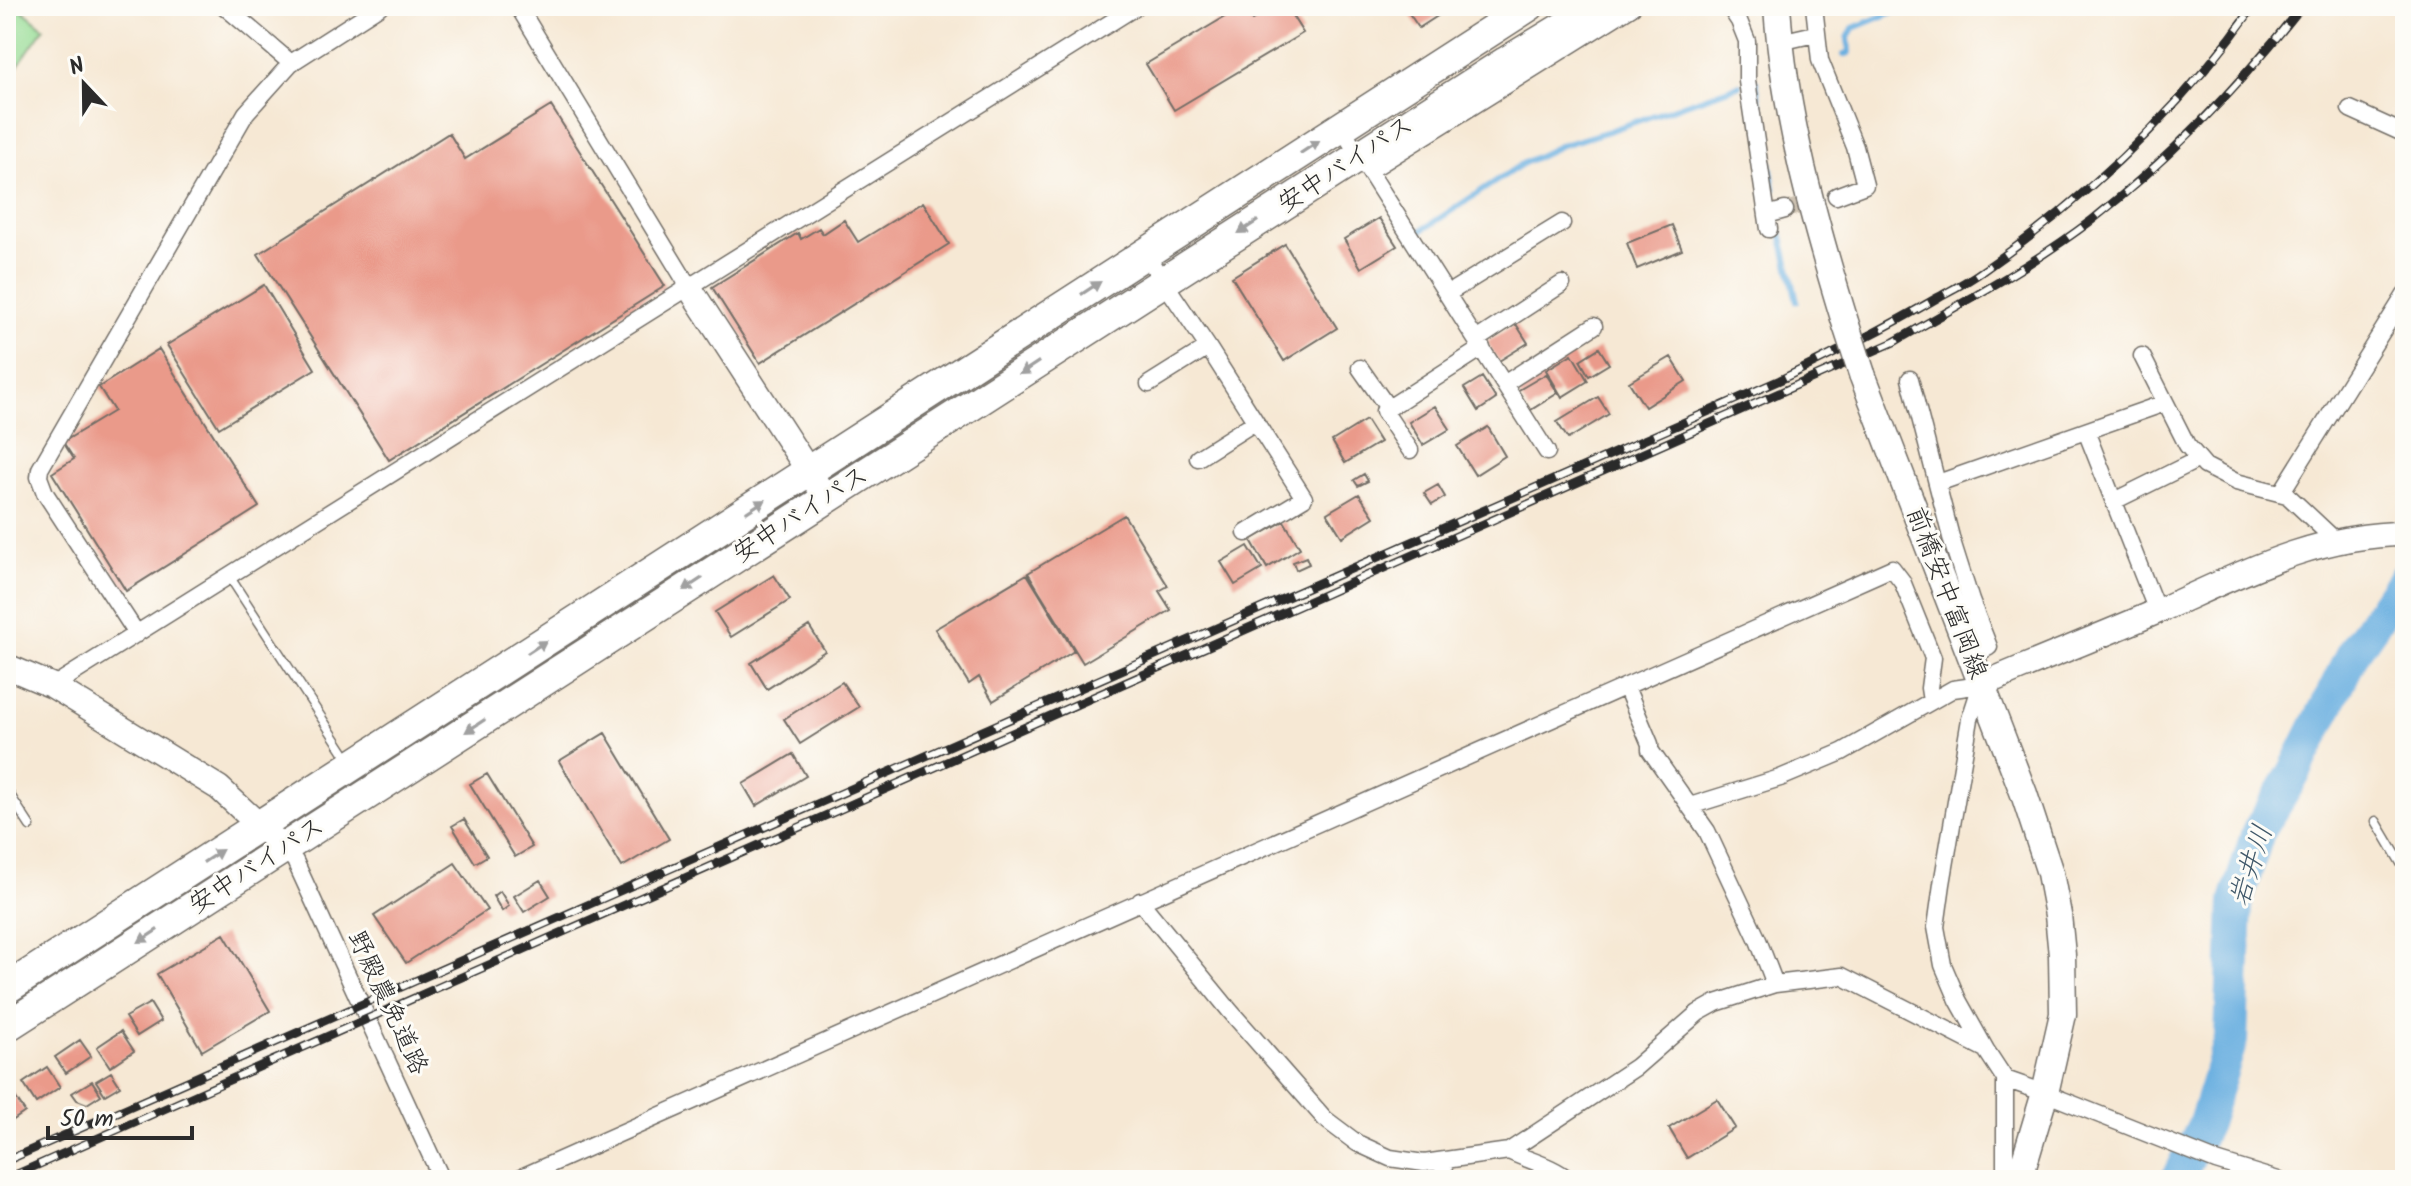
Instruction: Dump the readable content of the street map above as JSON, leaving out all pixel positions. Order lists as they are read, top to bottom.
{
  "streets": {
    "highway": ["安中バイパス"],
    "main road": ["前橋安中富岡線"],
    "street": ["野殿農免道路"]
  },
  "crossings": [
    ["安中バイパス", "野殿農免道路"]
  ],
  "water": ["岩井川"],
  "scale_bar": "50 m",
  "north": "top"
}
